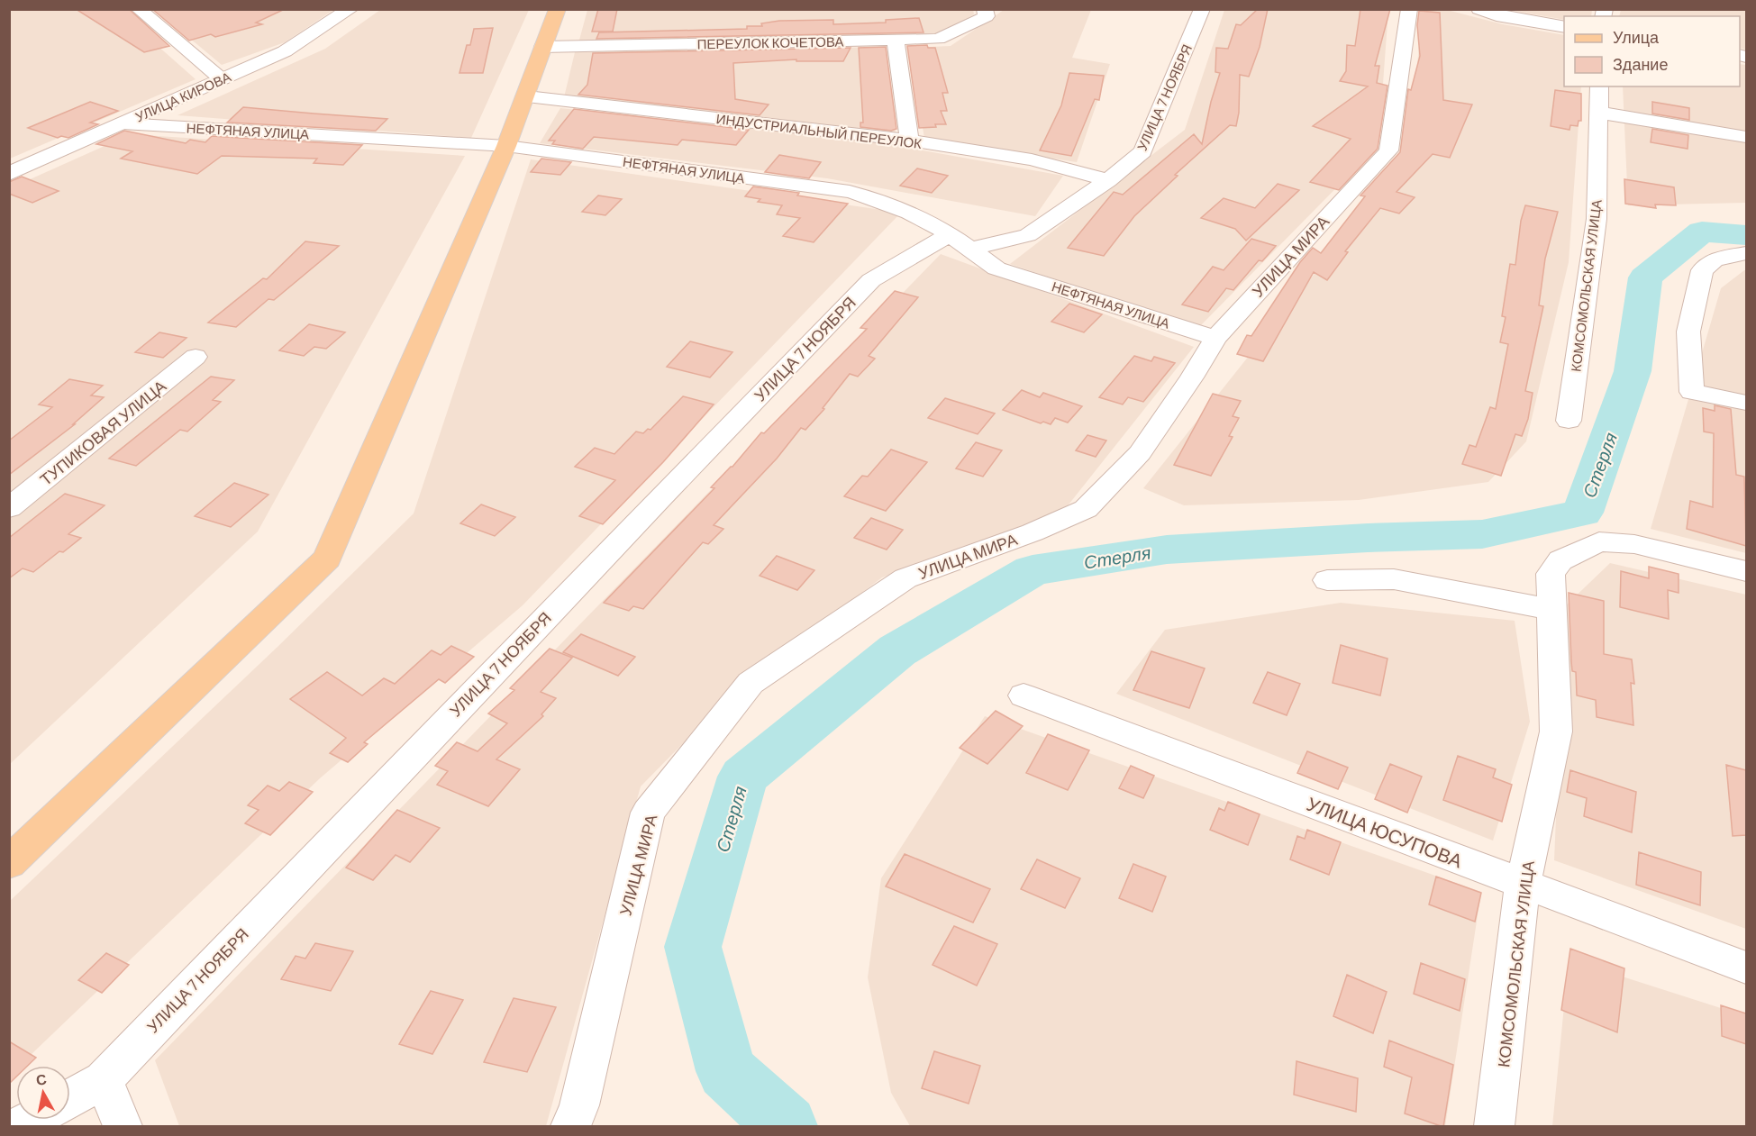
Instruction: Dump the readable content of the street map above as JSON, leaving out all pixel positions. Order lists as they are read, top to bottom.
{
  "streets": {
    "street": [
      "ПЕРЕУЛОК КОЧЕТОВА",
      "УЛИЦА КИРОВА",
      "УЛИЦА 7 НОЯБРЯ",
      "НЕФТЯНАЯ УЛИЦА",
      "ИНДУСТРИАЛЬНЫЙ ПЕРЕУЛОК",
      "УЛИЦА МИРА",
      "КОМСОМОЛЬСКАЯ УЛИЦА",
      "ТУПИКОВАЯ УЛИЦА",
      "УЛИЦА ЮСУПОВА"
    ]
  },
  "crossings": [
    ["УЛИЦА КИРОВА", "НЕФТЯНАЯ УЛИЦА"],
    ["УЛИЦА 7 НОЯБРЯ", "НЕФТЯНАЯ УЛИЦА"],
    ["УЛИЦА 7 НОЯБРЯ", "ИНДУСТРИАЛЬНЫЙ ПЕРЕУЛОК"],
    ["НЕФТЯНАЯ УЛИЦА", "УЛИЦА МИРА"],
    ["КОМСОМОЛЬСКАЯ УЛИЦА", "УЛИЦА ЮСУПОВА"]
  ],
  "water": ["Стерля"],
  "legend": ["Улица", "Здание"],
  "north": "top"
}
